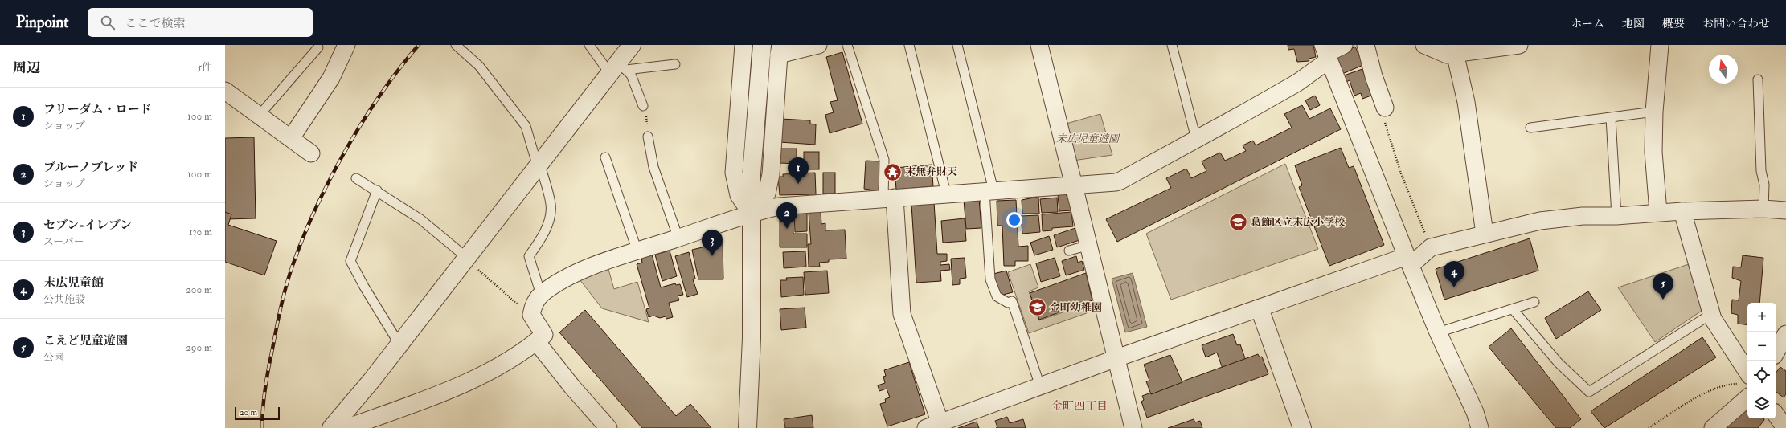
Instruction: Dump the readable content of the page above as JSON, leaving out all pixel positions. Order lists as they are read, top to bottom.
{
  "districts": ["金町四丁目"],
  "parks": ["末広児童遊園"],
  "places": {
    "temple": ["末無弁財天"],
    "school or university": ["葛飾区立末広小学校", "金町幼稚園"]
  },
  "scale_bar": "20 m",
  "north": "top",
  "page": {
    "header": "Pinpoint",
    "search": "ここで検索",
    "nav": [
      "ホーム",
      "地図",
      "概要",
      "お問い合わせ"
    ],
    "heading": ["周辺", "5件"],
    "list": [
      {
        "mark": "1",
        "name": "フリーダム・ロード",
        "note": "ショップ",
        "value": "100 m"
      },
      {
        "mark": "2",
        "name": "ブルーノブレッド",
        "note": "ショップ",
        "value": "100 m"
      },
      {
        "mark": "3",
        "name": "セブン-イレブン",
        "note": "スーパー",
        "value": "130 m"
      },
      {
        "mark": "4",
        "name": "末広児童館",
        "note": "公共施設",
        "value": "200 m"
      },
      {
        "mark": "5",
        "name": "こえど児童遊園",
        "note": "公園",
        "value": "290 m"
      }
    ],
    "pins": [
      "1",
      "2",
      "3",
      "4",
      "5"
    ],
    "map_buttons": ["+", "−"],
    "scale": "20 m"
  }
}
